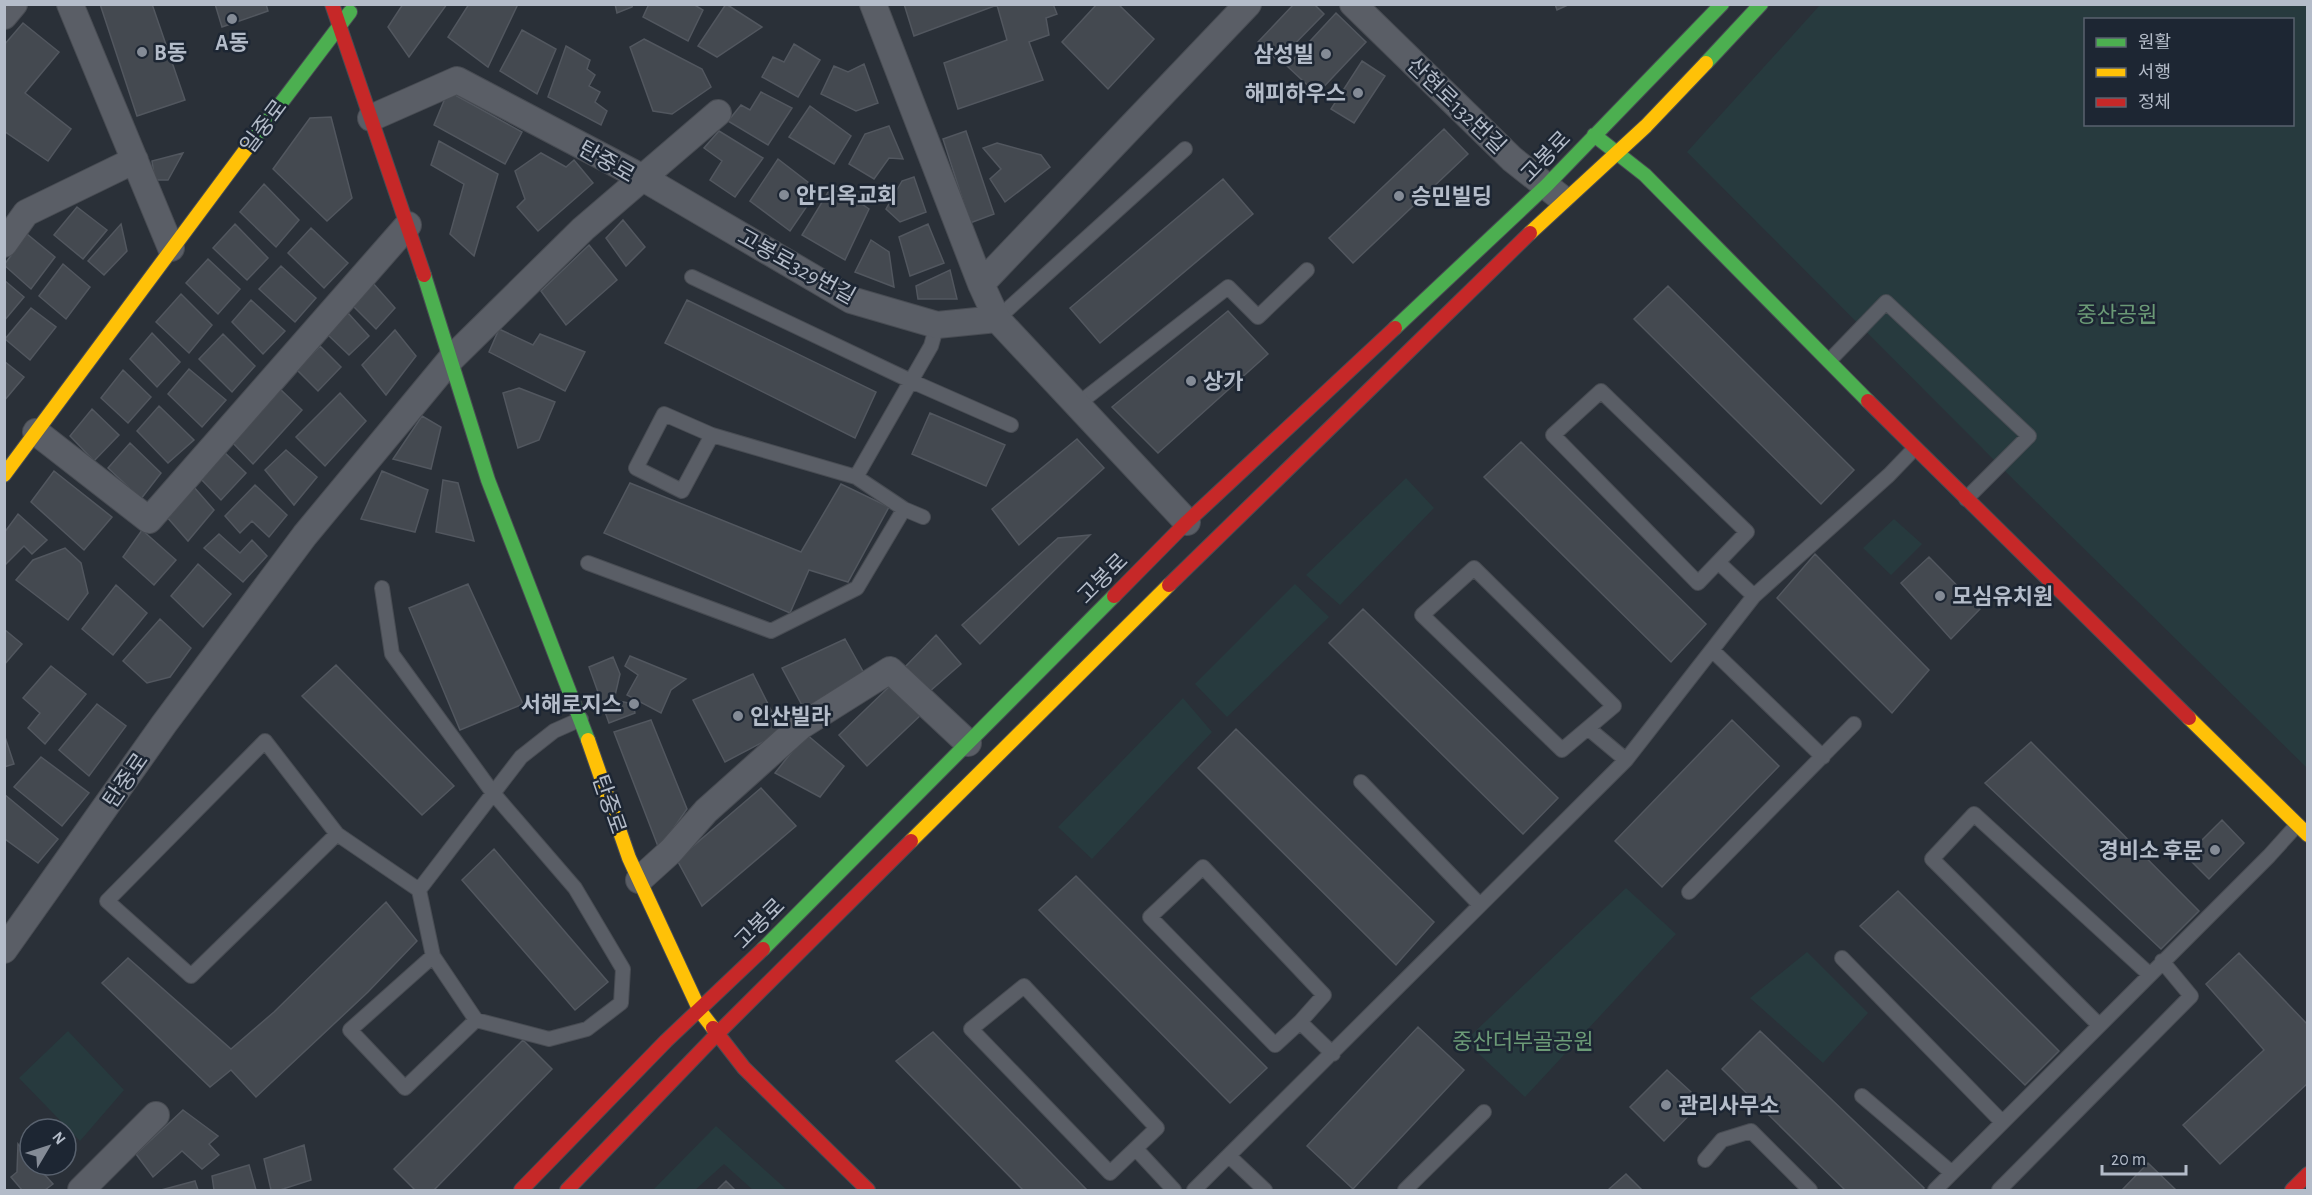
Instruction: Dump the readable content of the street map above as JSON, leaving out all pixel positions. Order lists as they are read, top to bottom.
{
  "streets": {
    "main road": ["일중로", "고봉로", "탄중로"],
    "street": ["산현로132번길", "고봉로329번길"]
  },
  "crossings": [
    ["산현로132번길", "고봉로"],
    ["일중로", "탄중로"],
    ["고봉로", "탄중로"],
    ["탄중로", "고봉로329번길"]
  ],
  "parks": ["중산공원", "중산더부골공원"],
  "places": [
    "A동",
    "B동",
    "삼성빌",
    "해피하우스",
    "안디옥교회",
    "승민빌딩",
    "상가",
    "모심유치원",
    "서해로지스",
    "인산빌라",
    "경비소 후문",
    "관리사무소"
  ],
  "legend": ["원활", "서행", "정체"],
  "scale_bar": "20 m",
  "north": "top right"
}
